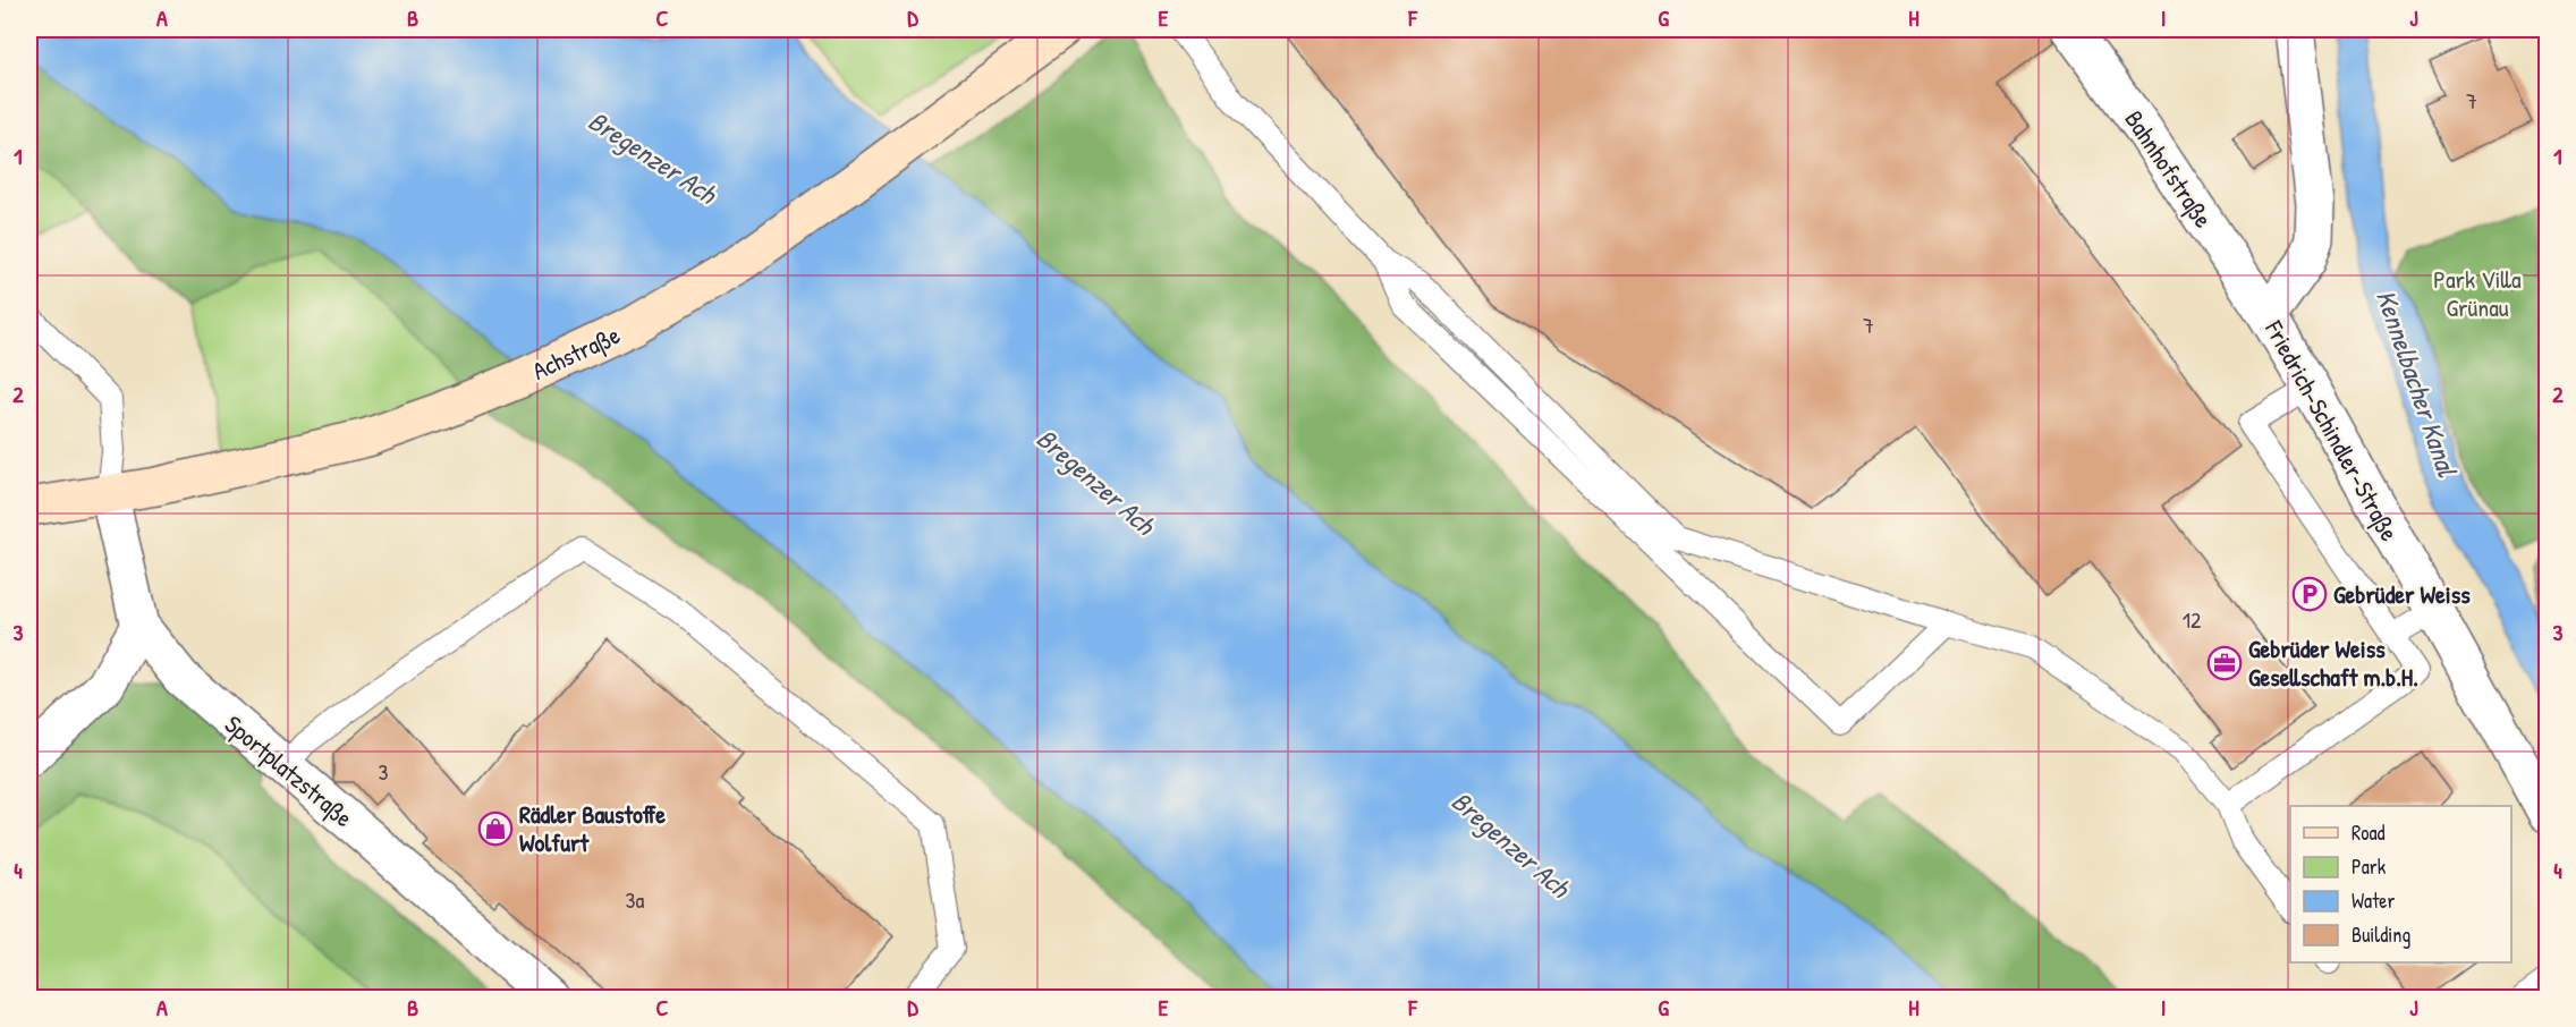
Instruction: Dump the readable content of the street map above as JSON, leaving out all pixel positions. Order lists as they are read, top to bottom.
{
  "streets": {
    "main road": ["Achstraße"],
    "street": ["Bahnhofstraße", "Friedrich-Schindler-Straße", "Sportplatzstraße"]
  },
  "crossings": [
    ["Bahnhofstraße", "Friedrich-Schindler-Straße"],
    ["Achstraße", "Sportplatzstraße"]
  ],
  "water": ["Bregenzer Ach", "Kennelbacher Kanal"],
  "parks": ["Park Villa Grünau"],
  "places": {
    "parking": ["Gebrüder Weiss"],
    "office": ["Gebrüder Weiss Gesellschaft m.b.H."],
    "shop": ["Rädler Baustoffe Wolfurt"]
  },
  "house_numbers": [
    "7",
    "7",
    "12",
    "3",
    "3a"
  ],
  "legend": [
    "Road",
    "Park",
    "Water",
    "Building"
  ],
  "grid": {
    "columns": [
      "A",
      "B",
      "C",
      "D",
      "E",
      "F",
      "G",
      "H",
      "I",
      "J"
    ],
    "rows": [
      "1",
      "2",
      "3",
      "4"
    ]
  }
}
